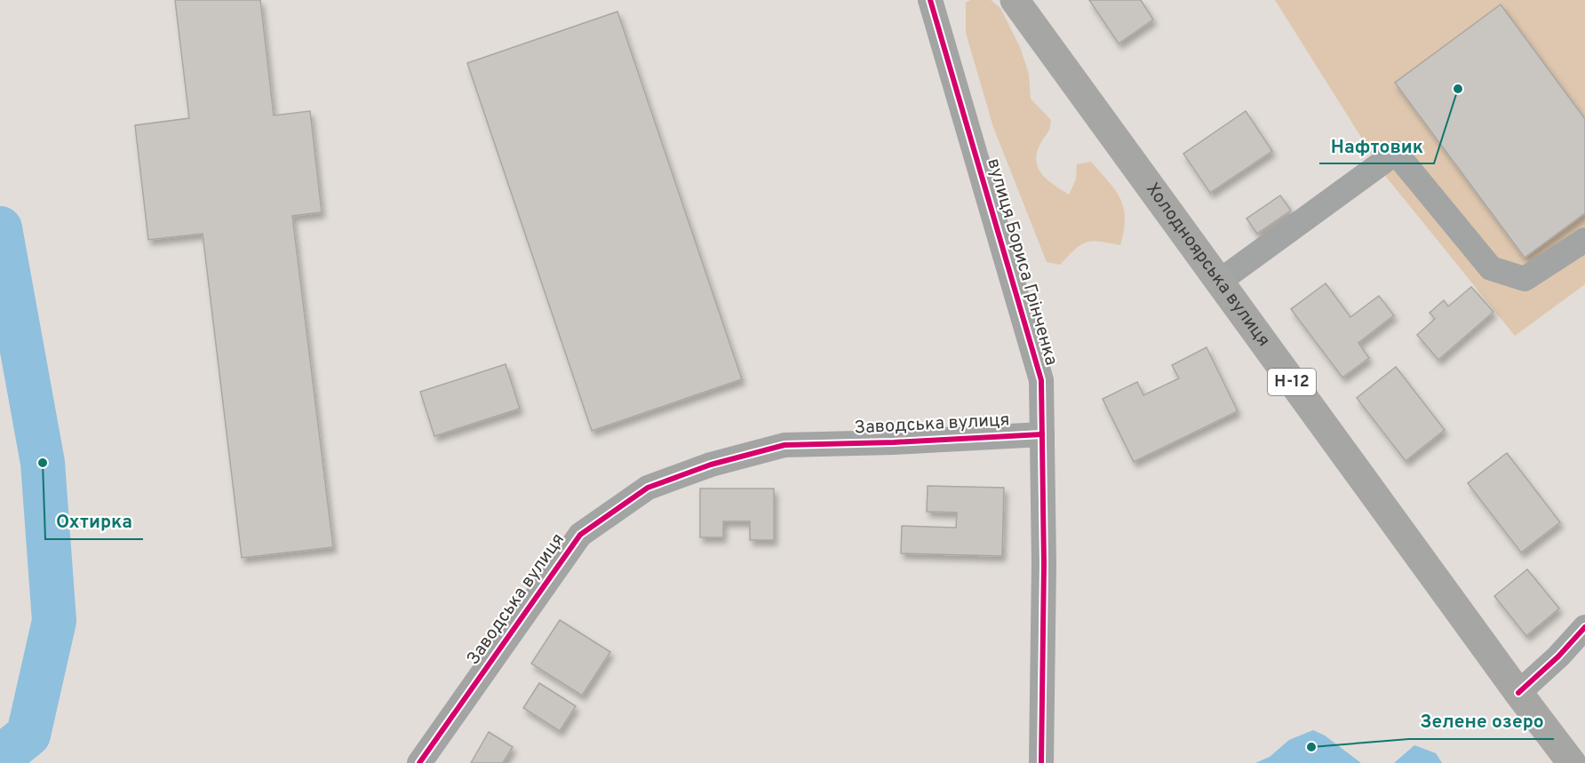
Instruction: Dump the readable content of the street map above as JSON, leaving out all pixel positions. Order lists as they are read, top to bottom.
{
  "streets": {
    "main road": ["Холодноярська вулиця", "Н-12"],
    "street": ["вулиця Бориса Грінченка", "Заводська вулиця"]
  },
  "crossings": [
    ["вулиця Бориса Грінченка", "Заводська вулиця"]
  ],
  "places": ["Нафтовик", "Охтирка", "Зелене озеро"]
}
